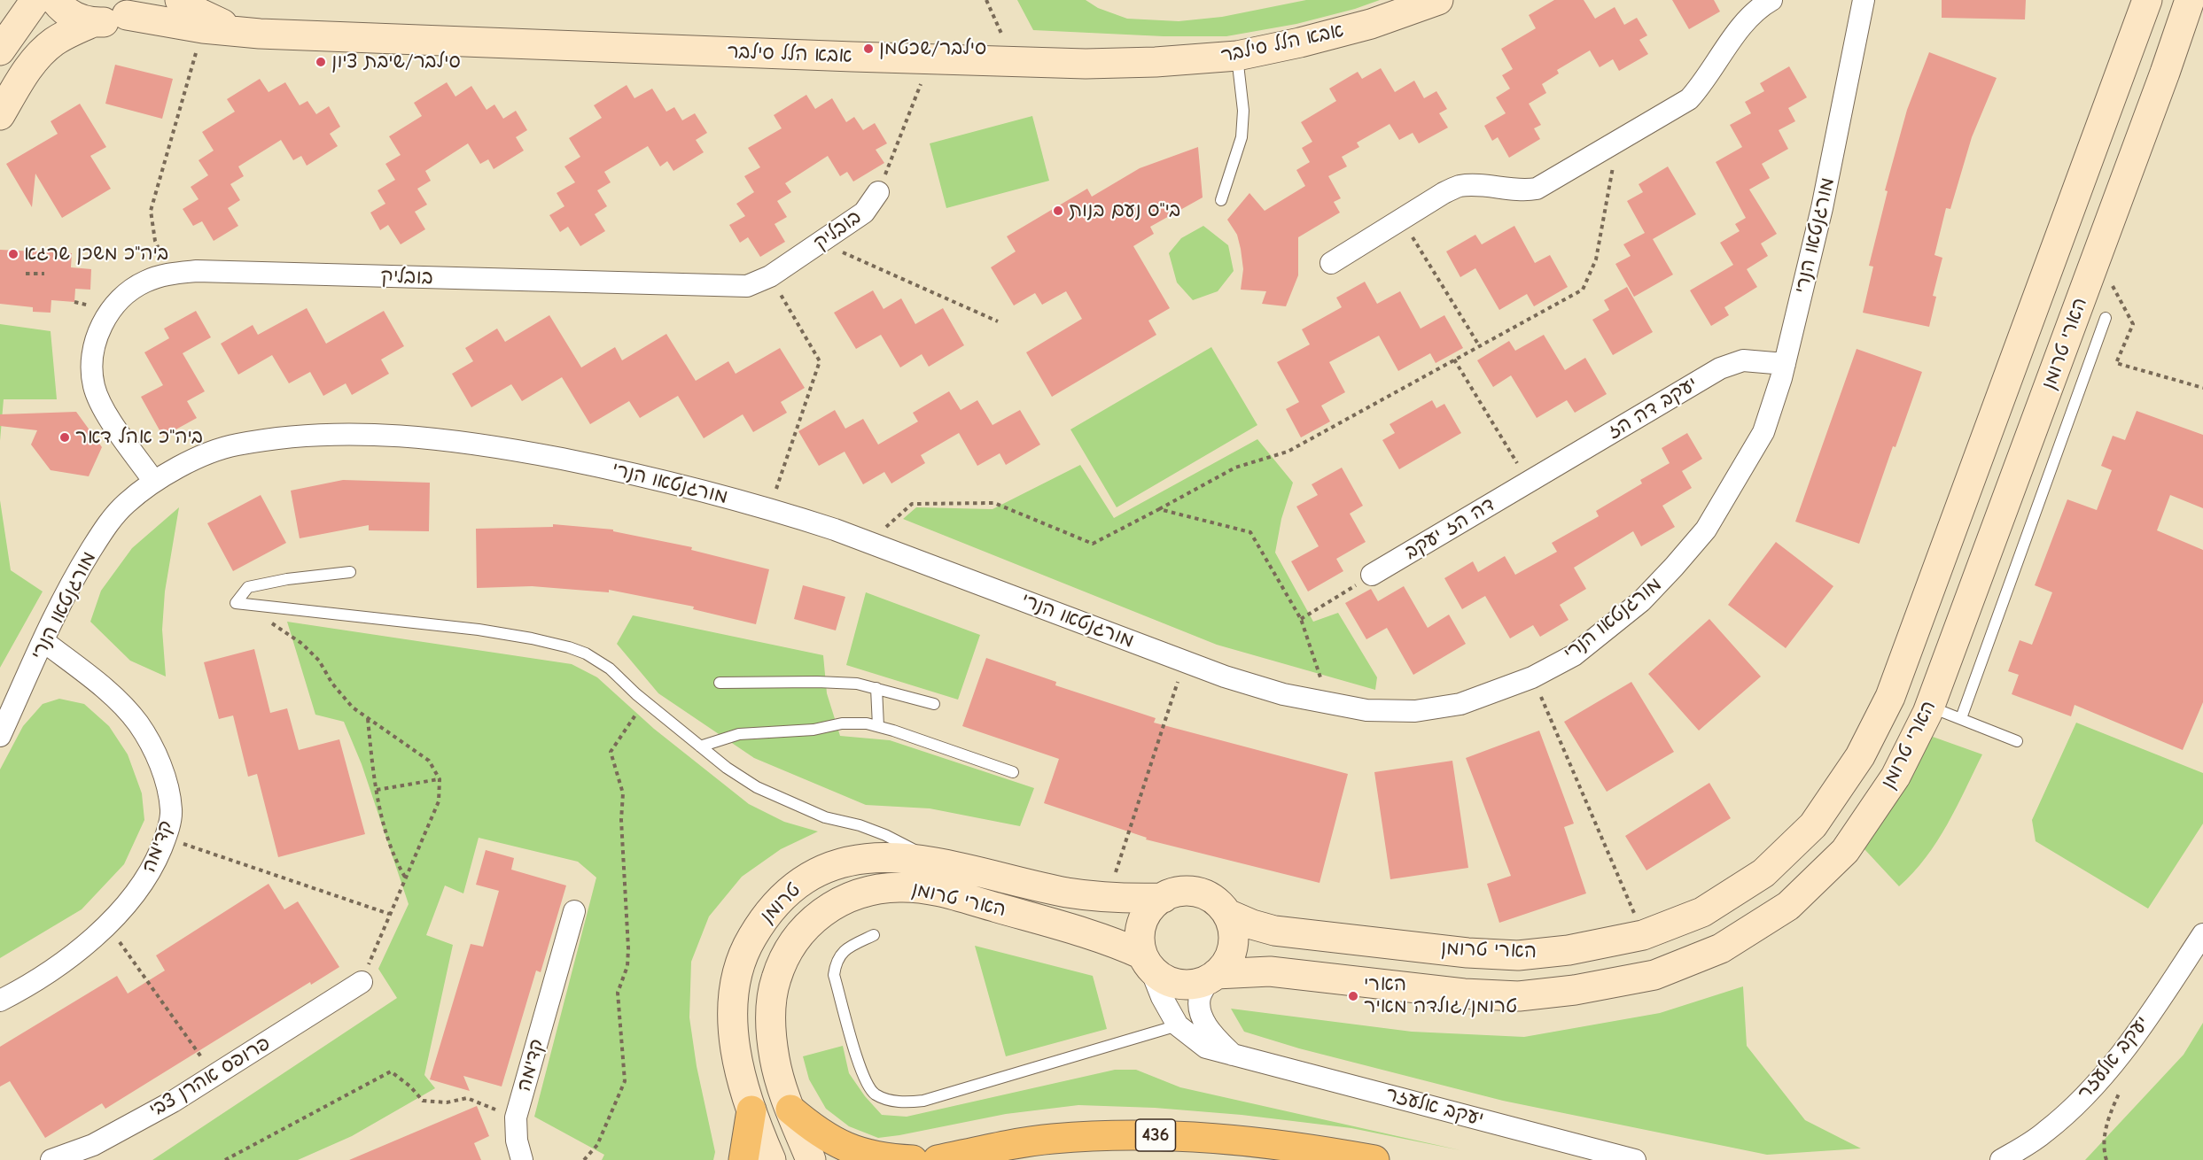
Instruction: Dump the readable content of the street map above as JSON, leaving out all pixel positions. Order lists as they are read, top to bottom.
{
  "streets": {
    "main road": ["436"],
    "street": [
      "אבא הלל סילבר",
      "בובליק",
      "מורגנטאו הנרי",
      "הארי טרומן",
      "יעקב דה הז",
      "דה הז יעקב",
      "קדימה",
      "טרומן",
      "יעקב אלעזר",
      "פרופס אהרן צבי"
    ]
  },
  "crossings": [
    ["בובליק", "מורגנטאו הנרי"],
    ["מורגנטאו הנרי", "יעקב דה הז"],
    ["מורגנטאו הנרי", "קדימה"],
    ["הארי טרומן", "טרומן"],
    ["הארי טרומן", "יעקב אלעזר"],
    ["יעקב דה הז", "דה הז יעקב"]
  ],
  "places": [
    "סילבר/שכטמן",
    "סילבר/שיבת ציון",
    "בי\"ס נעם בנות",
    "ביה\"כ משכן שרגא",
    "ביה\"כ אהל דאר",
    "הארי טרומן/גולדה מאיר"
  ]
}
